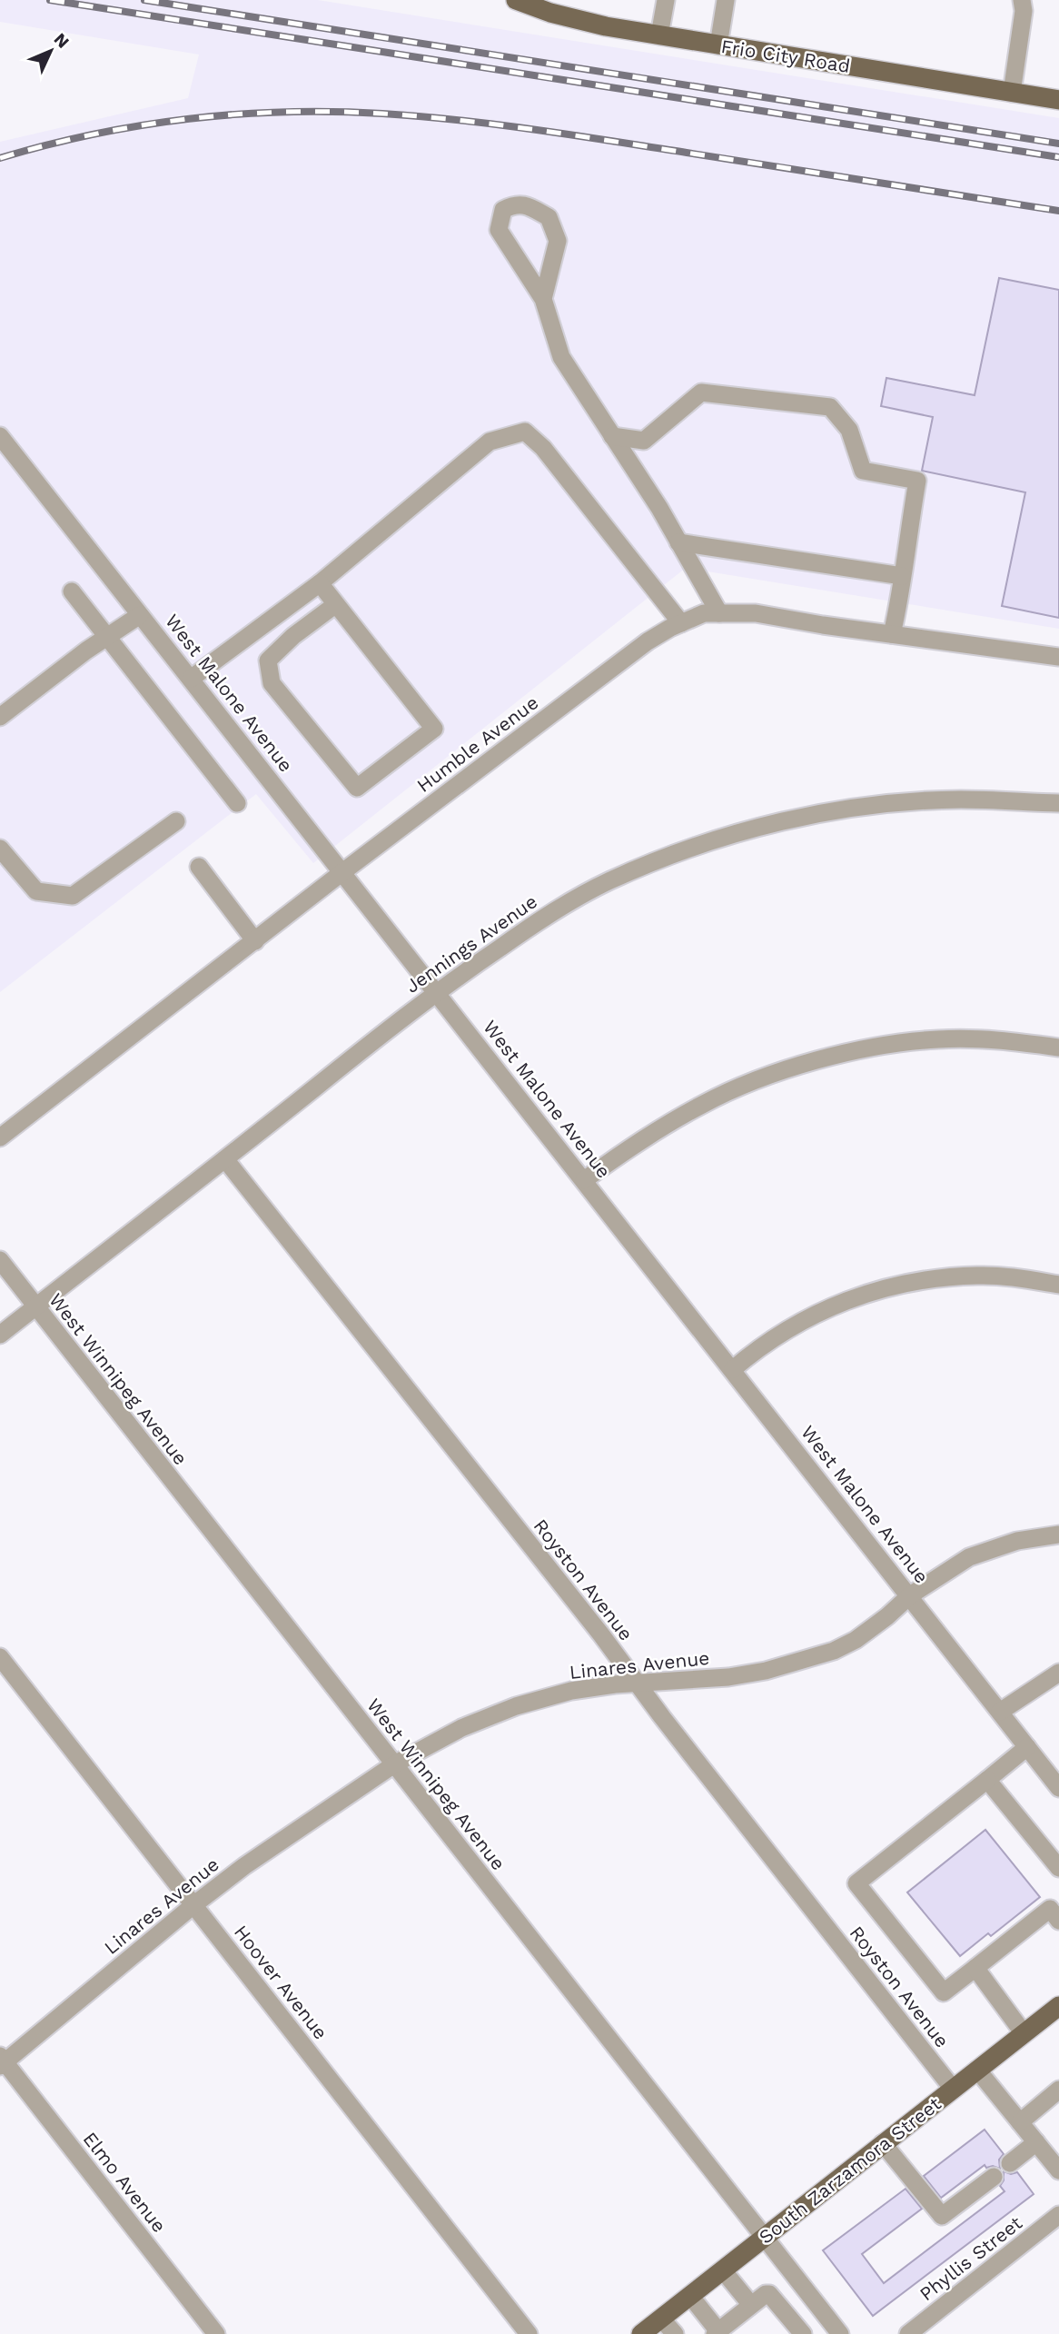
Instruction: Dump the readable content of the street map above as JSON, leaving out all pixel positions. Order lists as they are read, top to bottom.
{
  "streets": {
    "main road": ["Frio City Road", "South Zarzamora Street"],
    "street": [
      "West Malone Avenue",
      "Humble Avenue",
      "Jennings Avenue",
      "West Winnipeg Avenue",
      "Royston Avenue",
      "Linares Avenue",
      "Hoover Avenue",
      "Elmo Avenue",
      "Phyllis Street"
    ]
  },
  "crossings": [
    ["West Malone Avenue", "Humble Avenue"],
    ["West Malone Avenue", "Jennings Avenue"],
    ["West Malone Avenue", "Linares Avenue"],
    ["Jennings Avenue", "West Winnipeg Avenue"],
    ["Jennings Avenue", "Royston Avenue"],
    ["West Winnipeg Avenue", "Linares Avenue"],
    ["West Winnipeg Avenue", "South Zarzamora Street"],
    ["Royston Avenue", "Linares Avenue"],
    ["Royston Avenue", "South Zarzamora Street"],
    ["Linares Avenue", "Hoover Avenue"],
    ["Linares Avenue", "Elmo Avenue"]
  ],
  "north": "top right"
}
